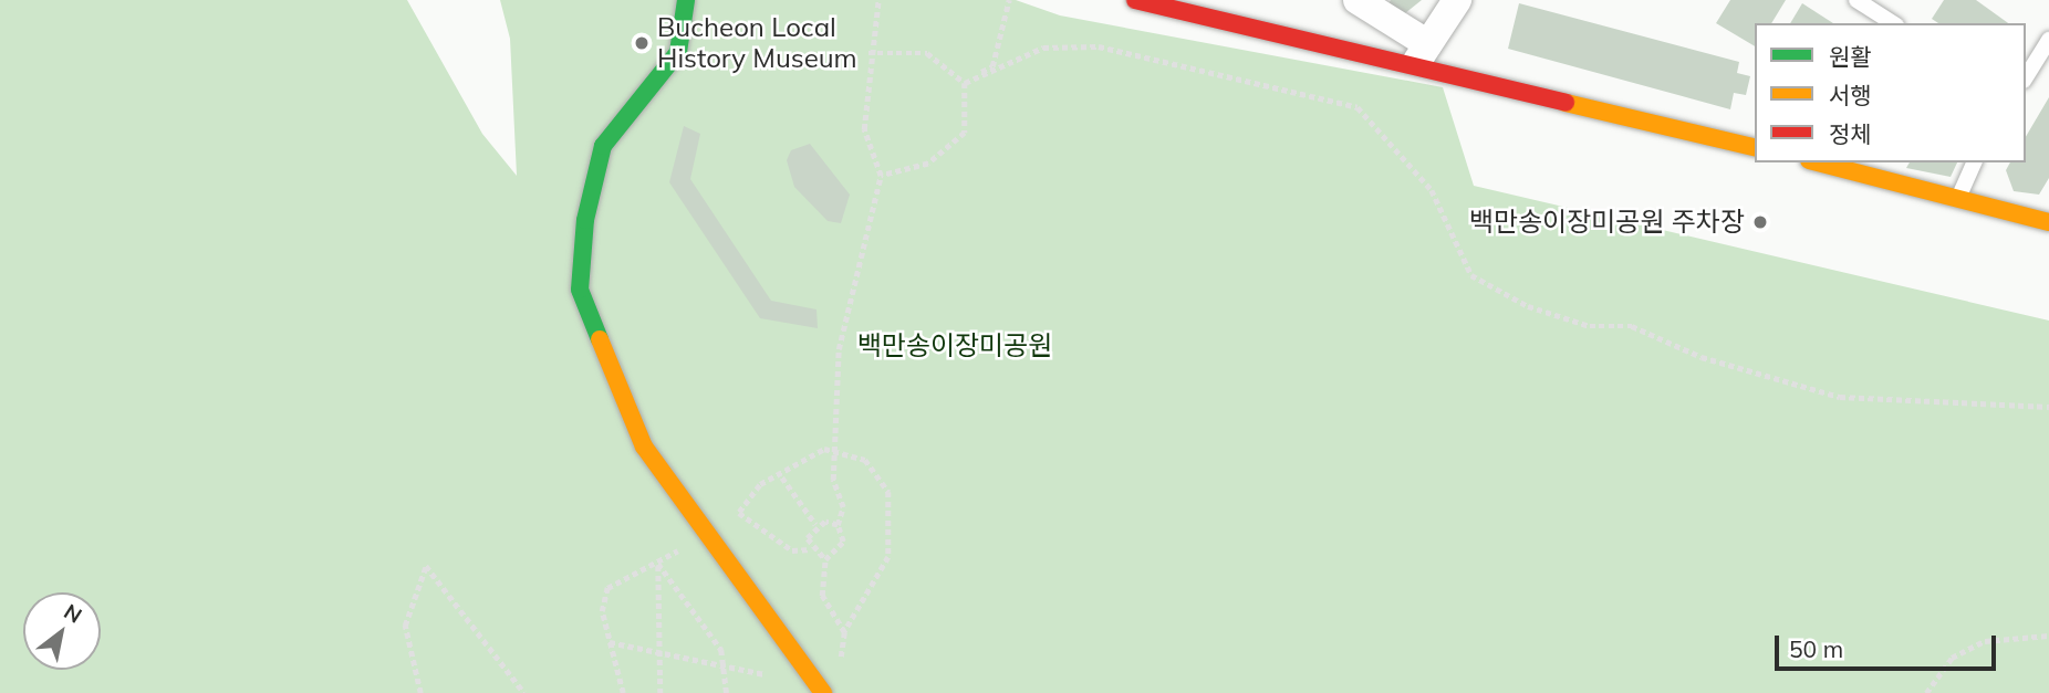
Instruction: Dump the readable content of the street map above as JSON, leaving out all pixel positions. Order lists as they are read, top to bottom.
{
  "parks": ["백만송이장미공원"],
  "places": ["Bucheon Local History Museum", "백만송이장미공원 주차장"],
  "legend": ["원활", "서행", "정체"],
  "scale_bar": "50 m",
  "north": "top right"
}
